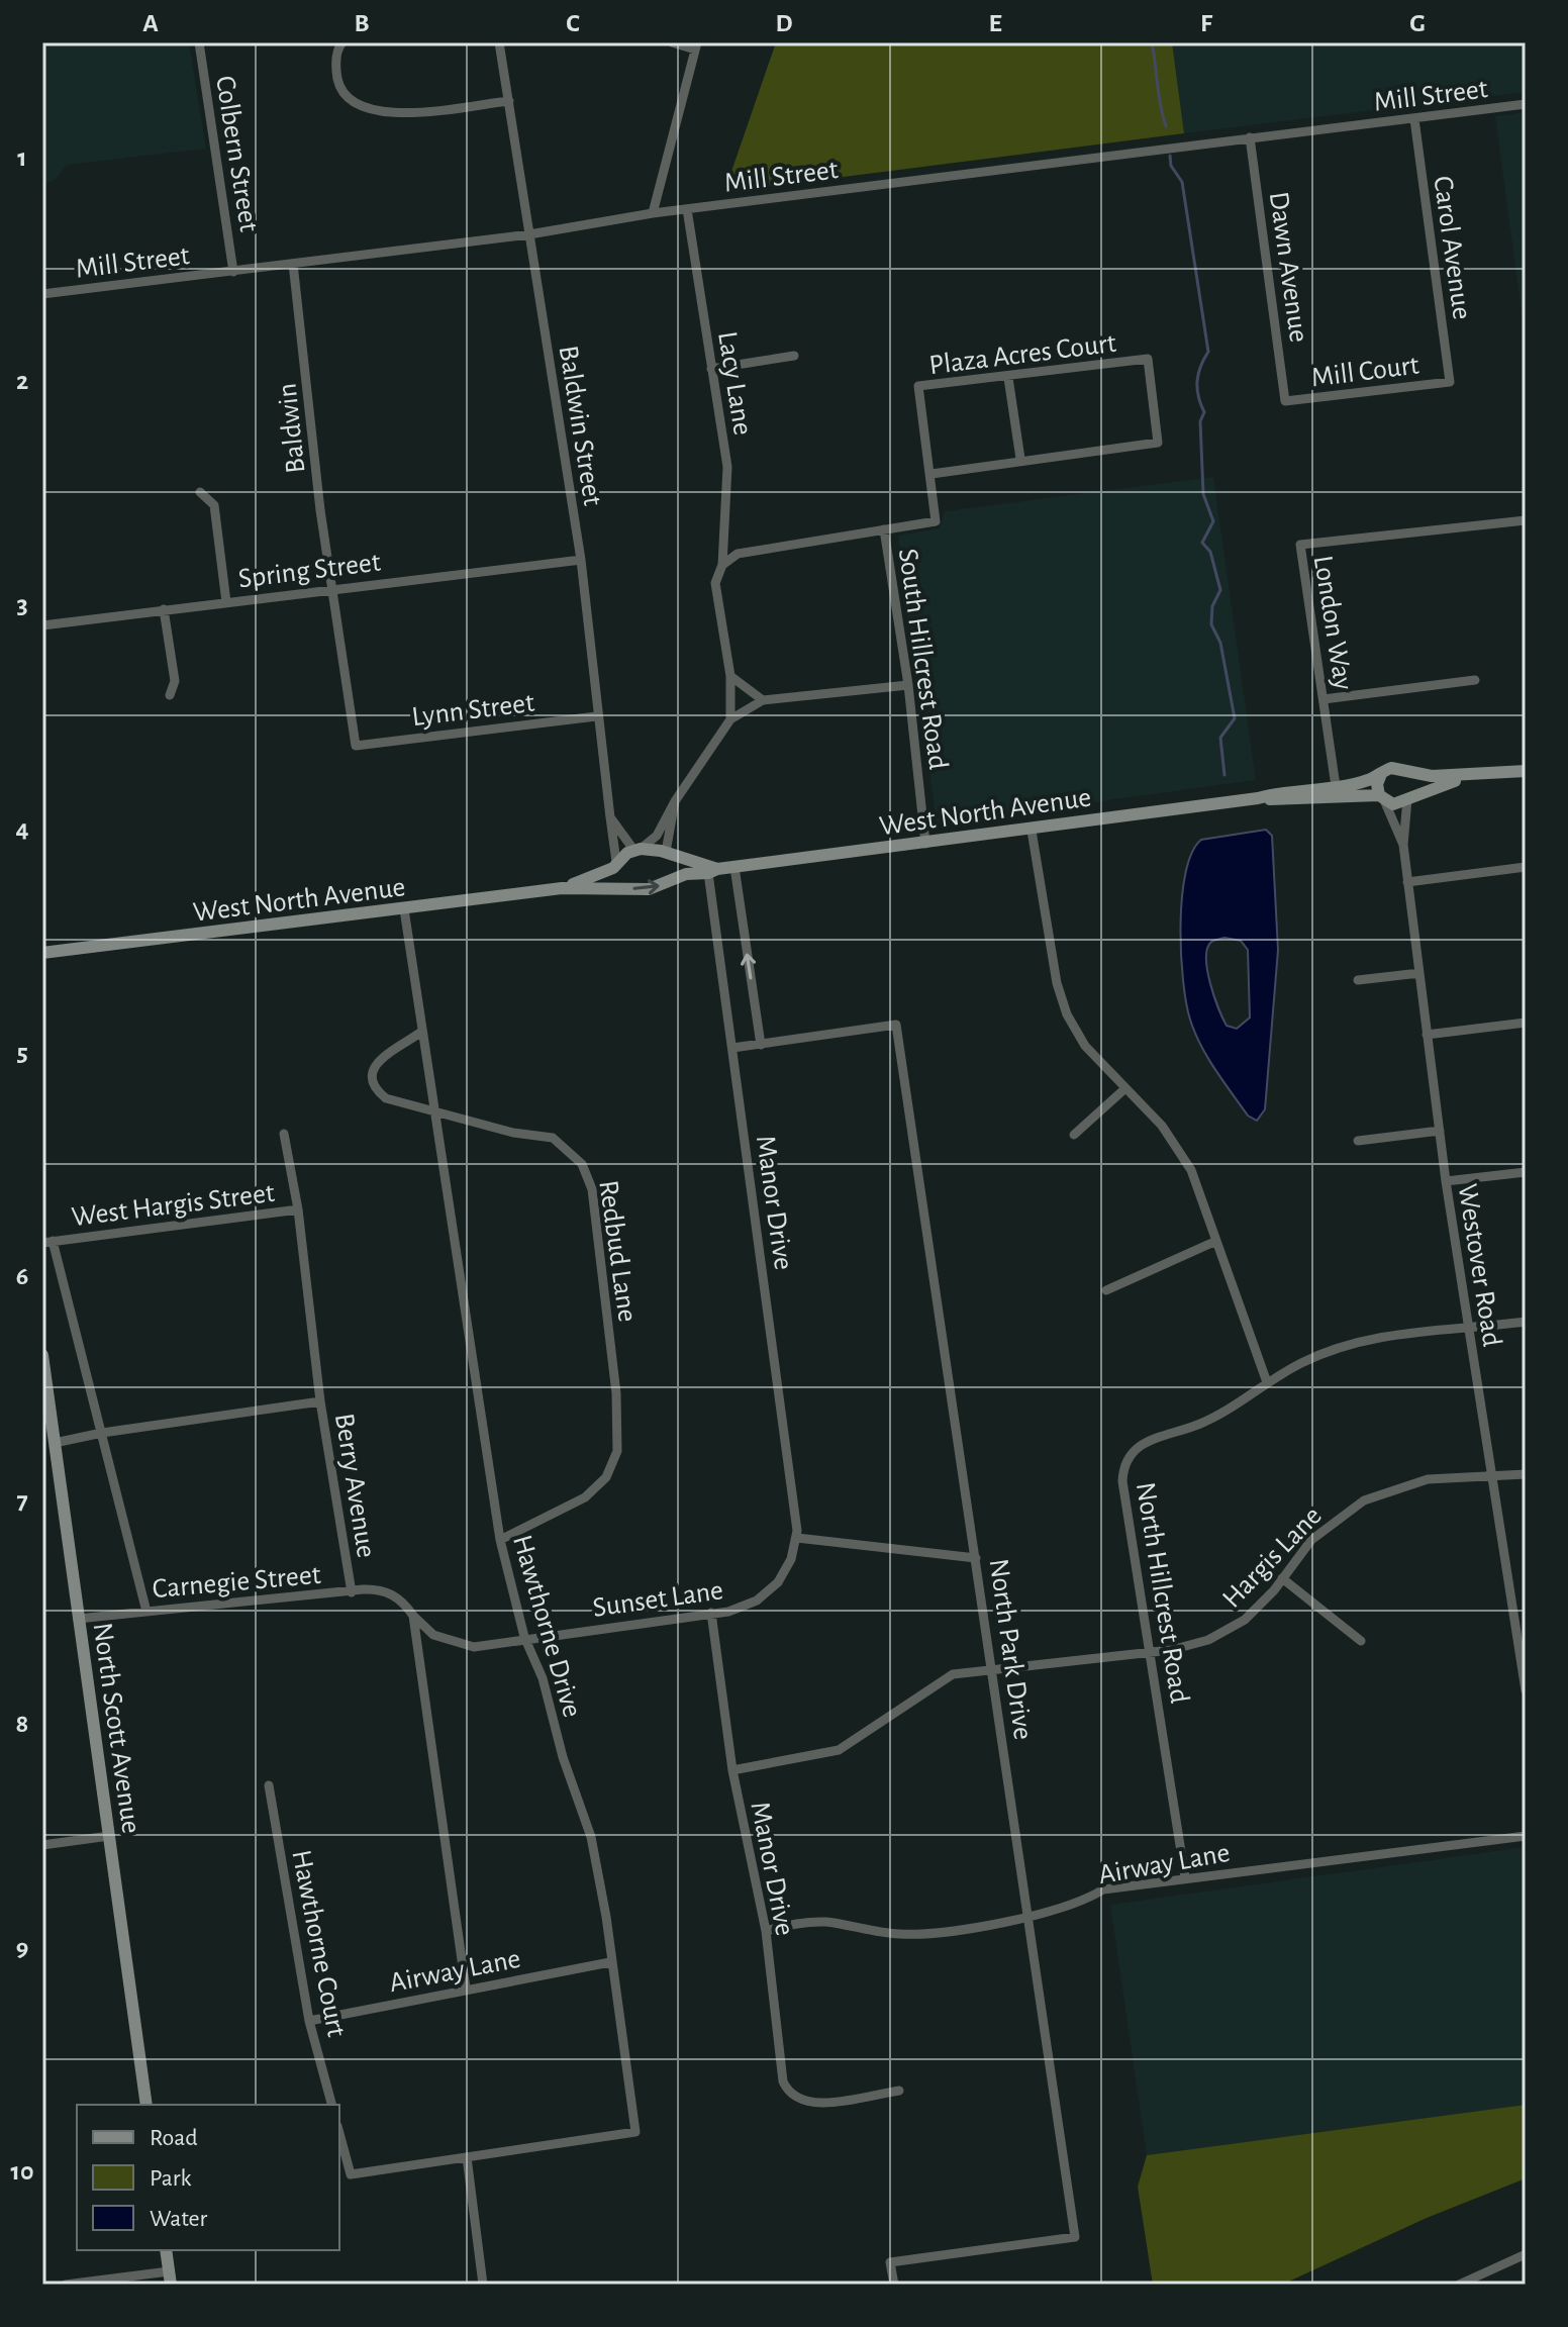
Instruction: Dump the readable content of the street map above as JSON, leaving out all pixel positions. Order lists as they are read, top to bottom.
{
  "streets": {
    "main road": ["West North Avenue", "North Scott Avenue"],
    "street": [
      "Mill Street",
      "Colbern Street",
      "Carol Avenue",
      "Dawn Avenue",
      "Plaza Acres Court",
      "Mill Court",
      "Lacy Lane",
      "Baldwin Street",
      "Baldwin",
      "Spring Street",
      "London Way",
      "South Hillcrest Road",
      "Lynn Street",
      "Manor Drive",
      "West Hargis Street",
      "Redbud Lane",
      "Westover Road",
      "Berry Avenue",
      "Hargis Lane",
      "Carnegie Street",
      "North Hillcrest Road",
      "Sunset Lane",
      "Hawthorne Drive",
      "North Park Drive",
      "Airway Lane",
      "Hawthorne Court"
    ]
  },
  "crossings": [
    ["Mill Street", "Colbern Street"],
    ["Mill Street", "Carol Avenue"],
    ["Mill Street", "Dawn Avenue"],
    ["Mill Street", "Lacy Lane"],
    ["Mill Street", "Baldwin Street"],
    ["Mill Street", "Baldwin"],
    ["Carol Avenue", "Mill Court"],
    ["Dawn Avenue", "Mill Court"],
    ["Plaza Acres Court", "South Hillcrest Road"],
    ["Baldwin Street", "Spring Street"],
    ["Baldwin Street", "Lynn Street"],
    ["Baldwin Street", "West North Avenue"],
    ["Baldwin", "Spring Street"],
    ["Baldwin", "Lynn Street"],
    ["London Way", "West North Avenue"],
    ["South Hillcrest Road", "West North Avenue"],
    ["West North Avenue", "Manor Drive"],
    ["West North Avenue", "Westover Road"],
    ["West North Avenue", "Hawthorne Drive"],
    ["Manor Drive", "Hargis Lane"],
    ["Manor Drive", "Sunset Lane"],
    ["Manor Drive", "North Park Drive"],
    ["Manor Drive", "Airway Lane"],
    ["West Hargis Street", "Berry Avenue"],
    ["Redbud Lane", "Hawthorne Drive"],
    ["Westover Road", "Hargis Lane"],
    ["Berry Avenue", "Carnegie Street"],
    ["Berry Avenue", "Sunset Lane"],
    ["Hargis Lane", "North Hillcrest Road"],
    ["Hargis Lane", "North Park Drive"],
    ["Carnegie Street", "North Scott Avenue"],
    ["North Hillcrest Road", "Airway Lane"],
    ["Sunset Lane", "Hawthorne Drive"],
    ["Hawthorne Drive", "Airway Lane"],
    ["North Park Drive", "Airway Lane"],
    ["Airway Lane", "Hawthorne Court"]
  ],
  "legend": ["Road", "Park", "Water"],
  "grid": {
    "columns": [
      "A",
      "B",
      "C",
      "D",
      "E",
      "F",
      "G"
    ],
    "rows": [
      "1",
      "2",
      "3",
      "4",
      "5",
      "6",
      "7",
      "8",
      "9",
      "10"
    ]
  }
}
